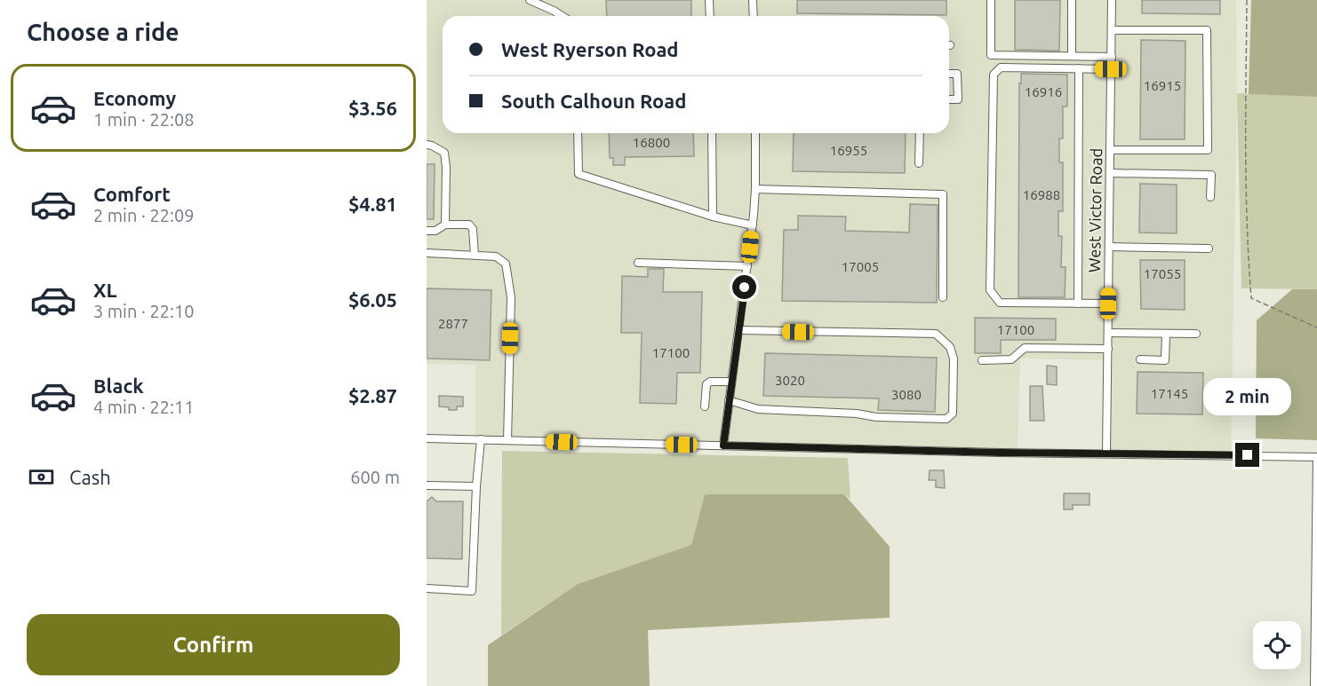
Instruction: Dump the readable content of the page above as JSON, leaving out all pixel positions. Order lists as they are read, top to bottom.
{
  "streets": {
    "street": ["West Victor Road"]
  },
  "house_numbers": [
    "16915",
    "16916",
    "16800",
    "16955",
    "16988",
    "17005",
    "17055",
    "2877",
    "17100",
    "17100",
    "3020",
    "17145",
    "3080"
  ],
  "page": {
    "heading": "Choose a ride",
    "banner": ["West Ryerson Road", "South Calhoun Road"],
    "list": [
      {
        "name": "Economy",
        "note": "1 min · 22:08",
        "value": "$3.56"
      },
      {
        "name": "Comfort",
        "note": "2 min · 22:09",
        "value": "$4.81"
      },
      {
        "name": "XL",
        "note": "3 min · 22:10",
        "value": "$6.05"
      },
      {
        "name": "Black",
        "note": "4 min · 22:11",
        "value": "$2.87"
      }
    ],
    "bubble": "2 min",
    "pay": ["Cash", "600 m"],
    "buttons": "Confirm"
  }
}
